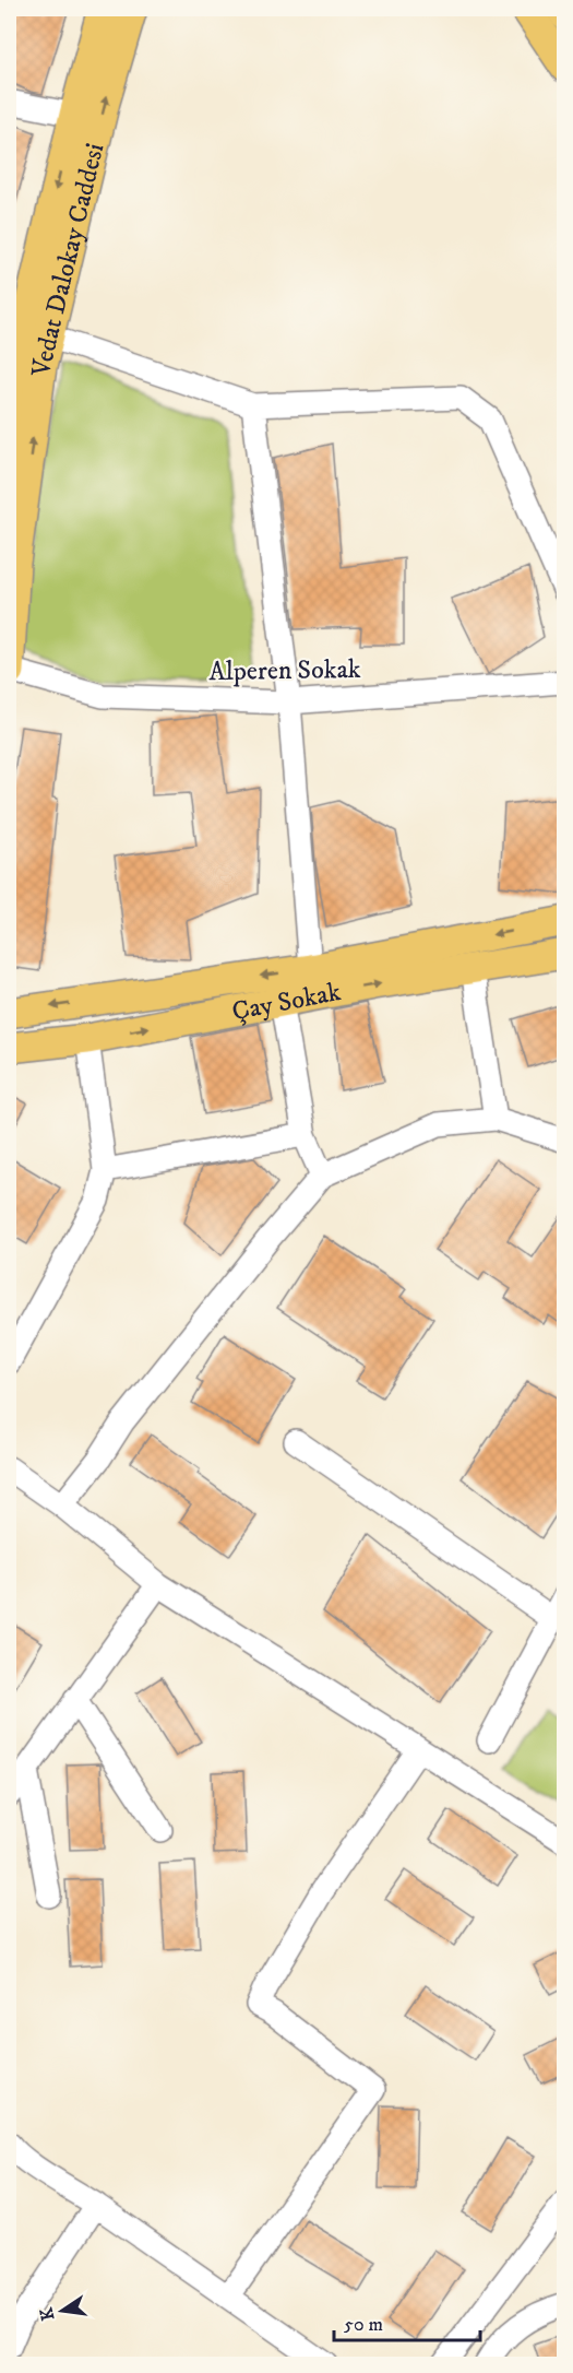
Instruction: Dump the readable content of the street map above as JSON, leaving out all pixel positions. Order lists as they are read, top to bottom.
{
  "streets": {
    "main road": ["Vedat Dalokay Caddesi", "Çay Sokak"],
    "street": ["Alperen Sokak"]
  },
  "crossings": [
    ["Vedat Dalokay Caddesi", "Alperen Sokak"]
  ],
  "scale_bar": "50 m",
  "north": "left"
}
